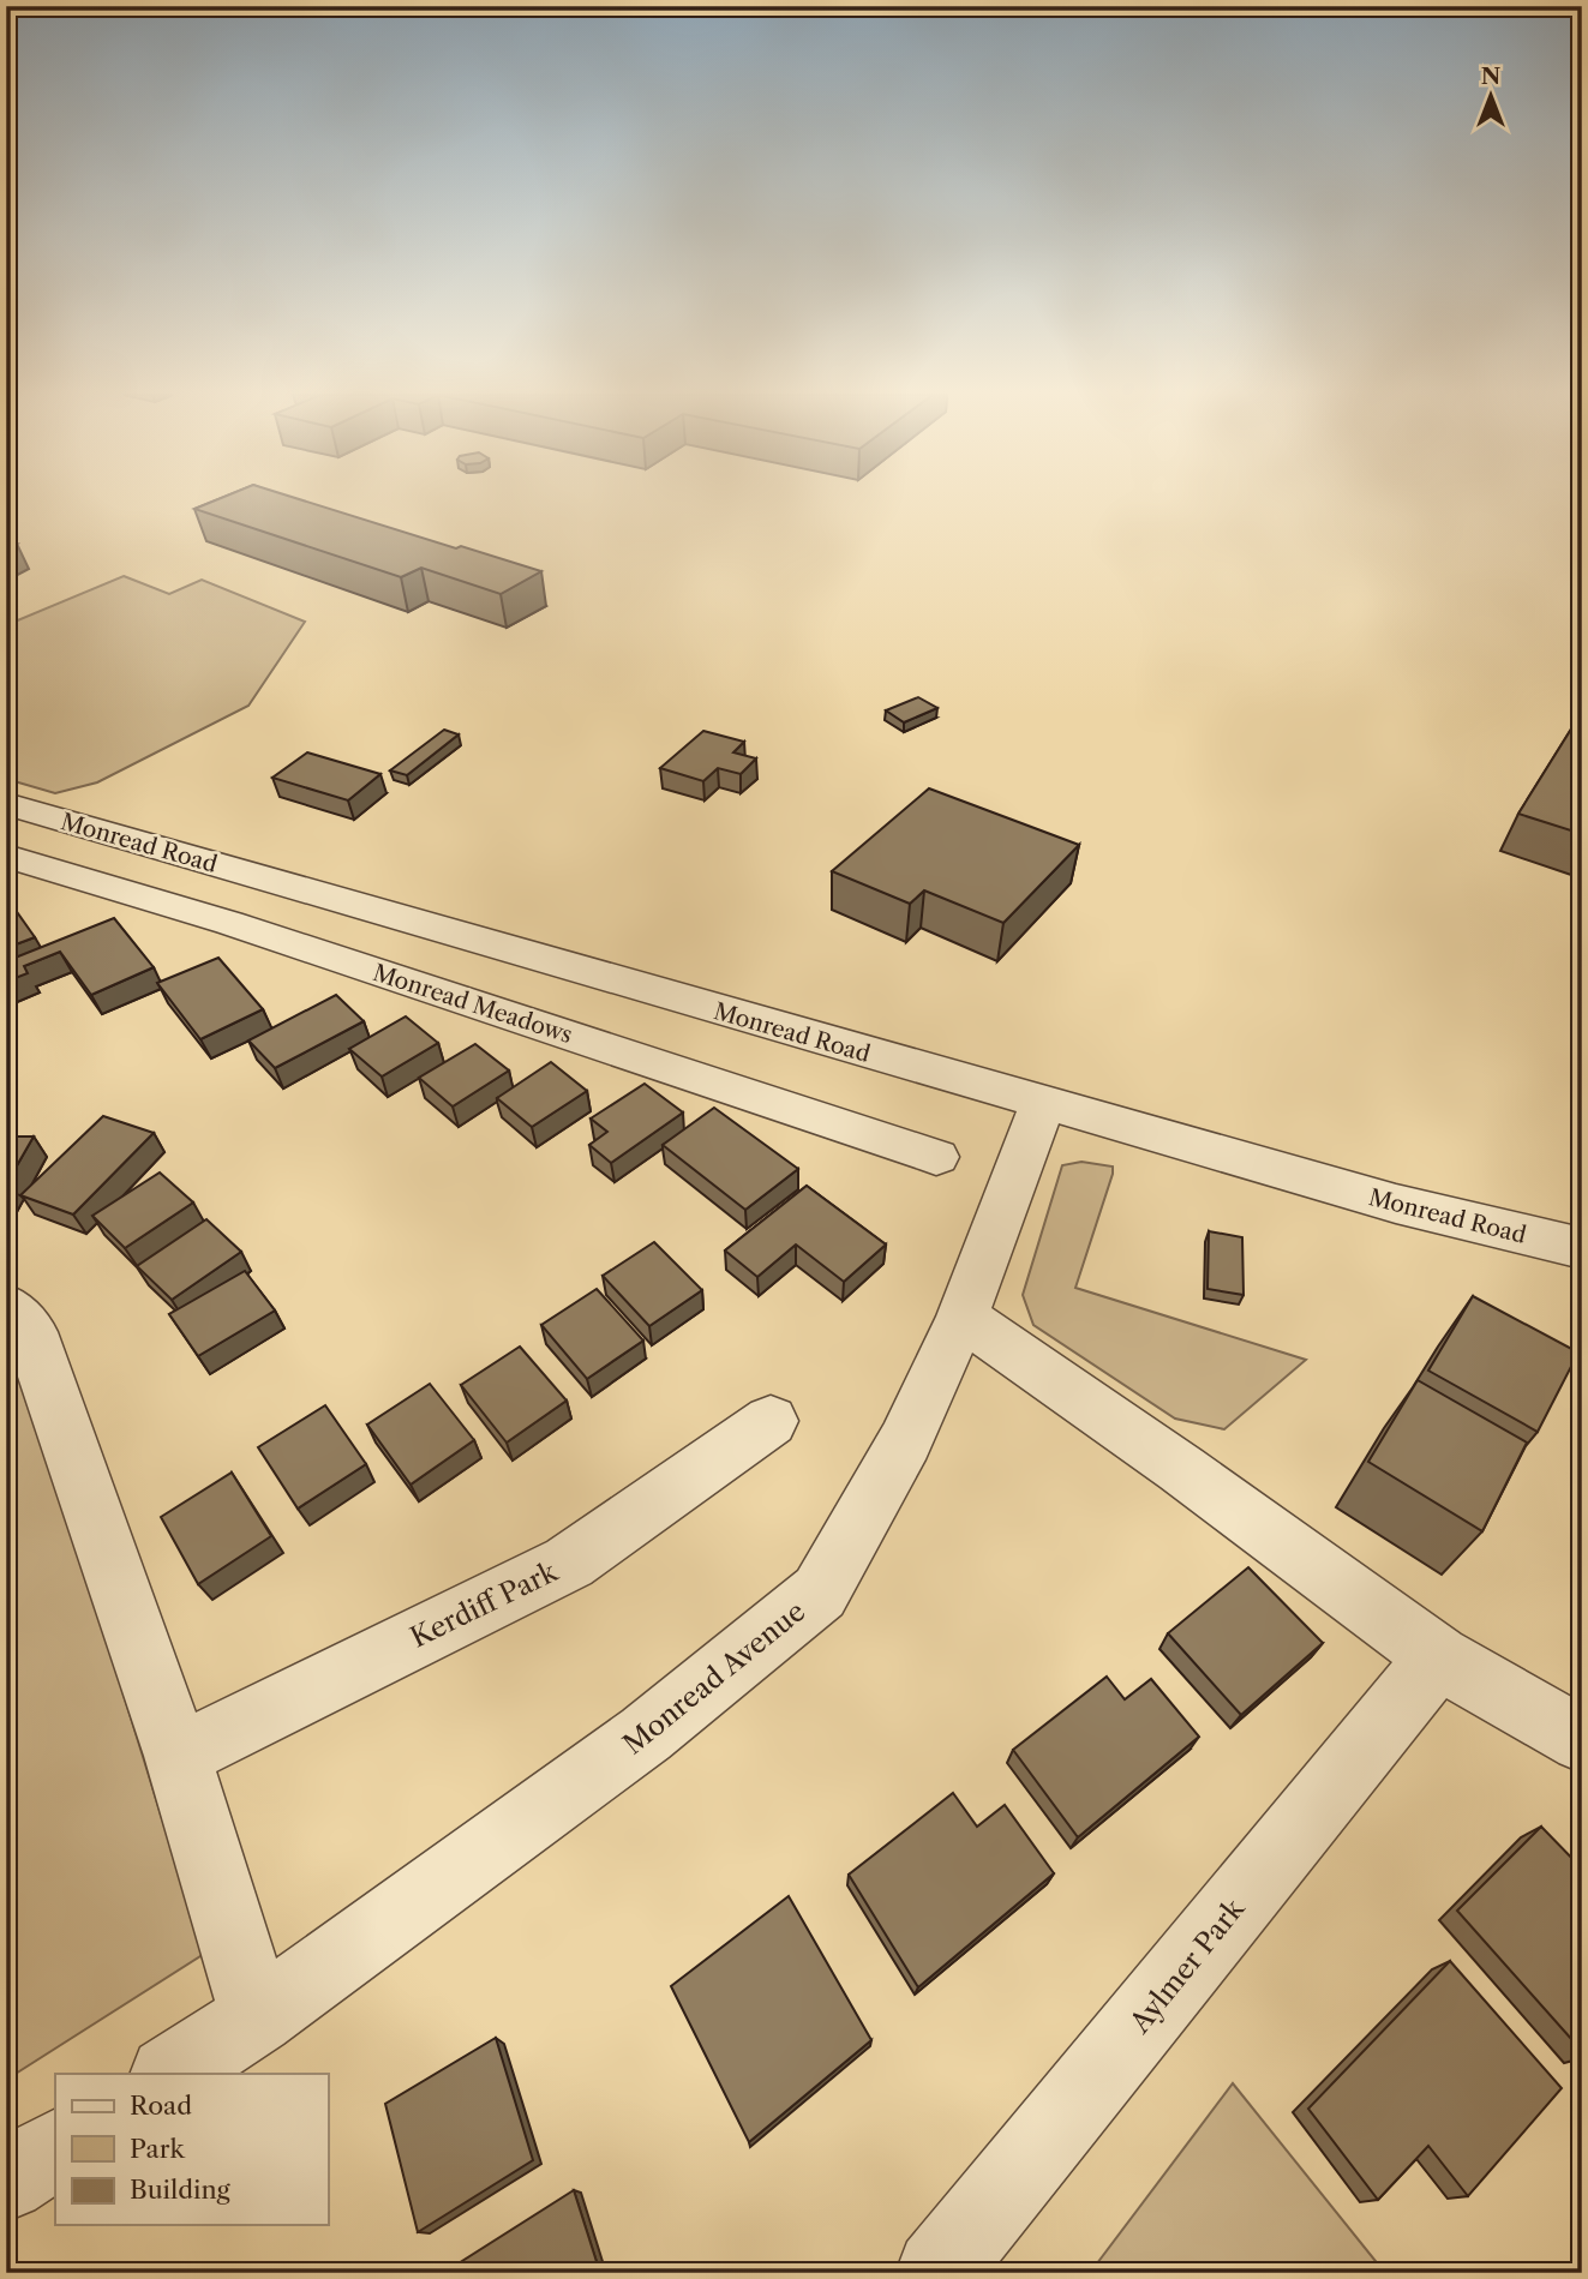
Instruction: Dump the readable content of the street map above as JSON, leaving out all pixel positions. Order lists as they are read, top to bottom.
{
  "streets": {
    "street": [
      "Monread Road",
      "Monread Meadows",
      "Kerdiff Park",
      "Monread Avenue",
      "Aylmer Park"
    ]
  },
  "crossings": [
    ["Monread Road", "Monread Avenue"]
  ],
  "legend": ["Road", "Park", "Building"],
  "north": "top"
}
